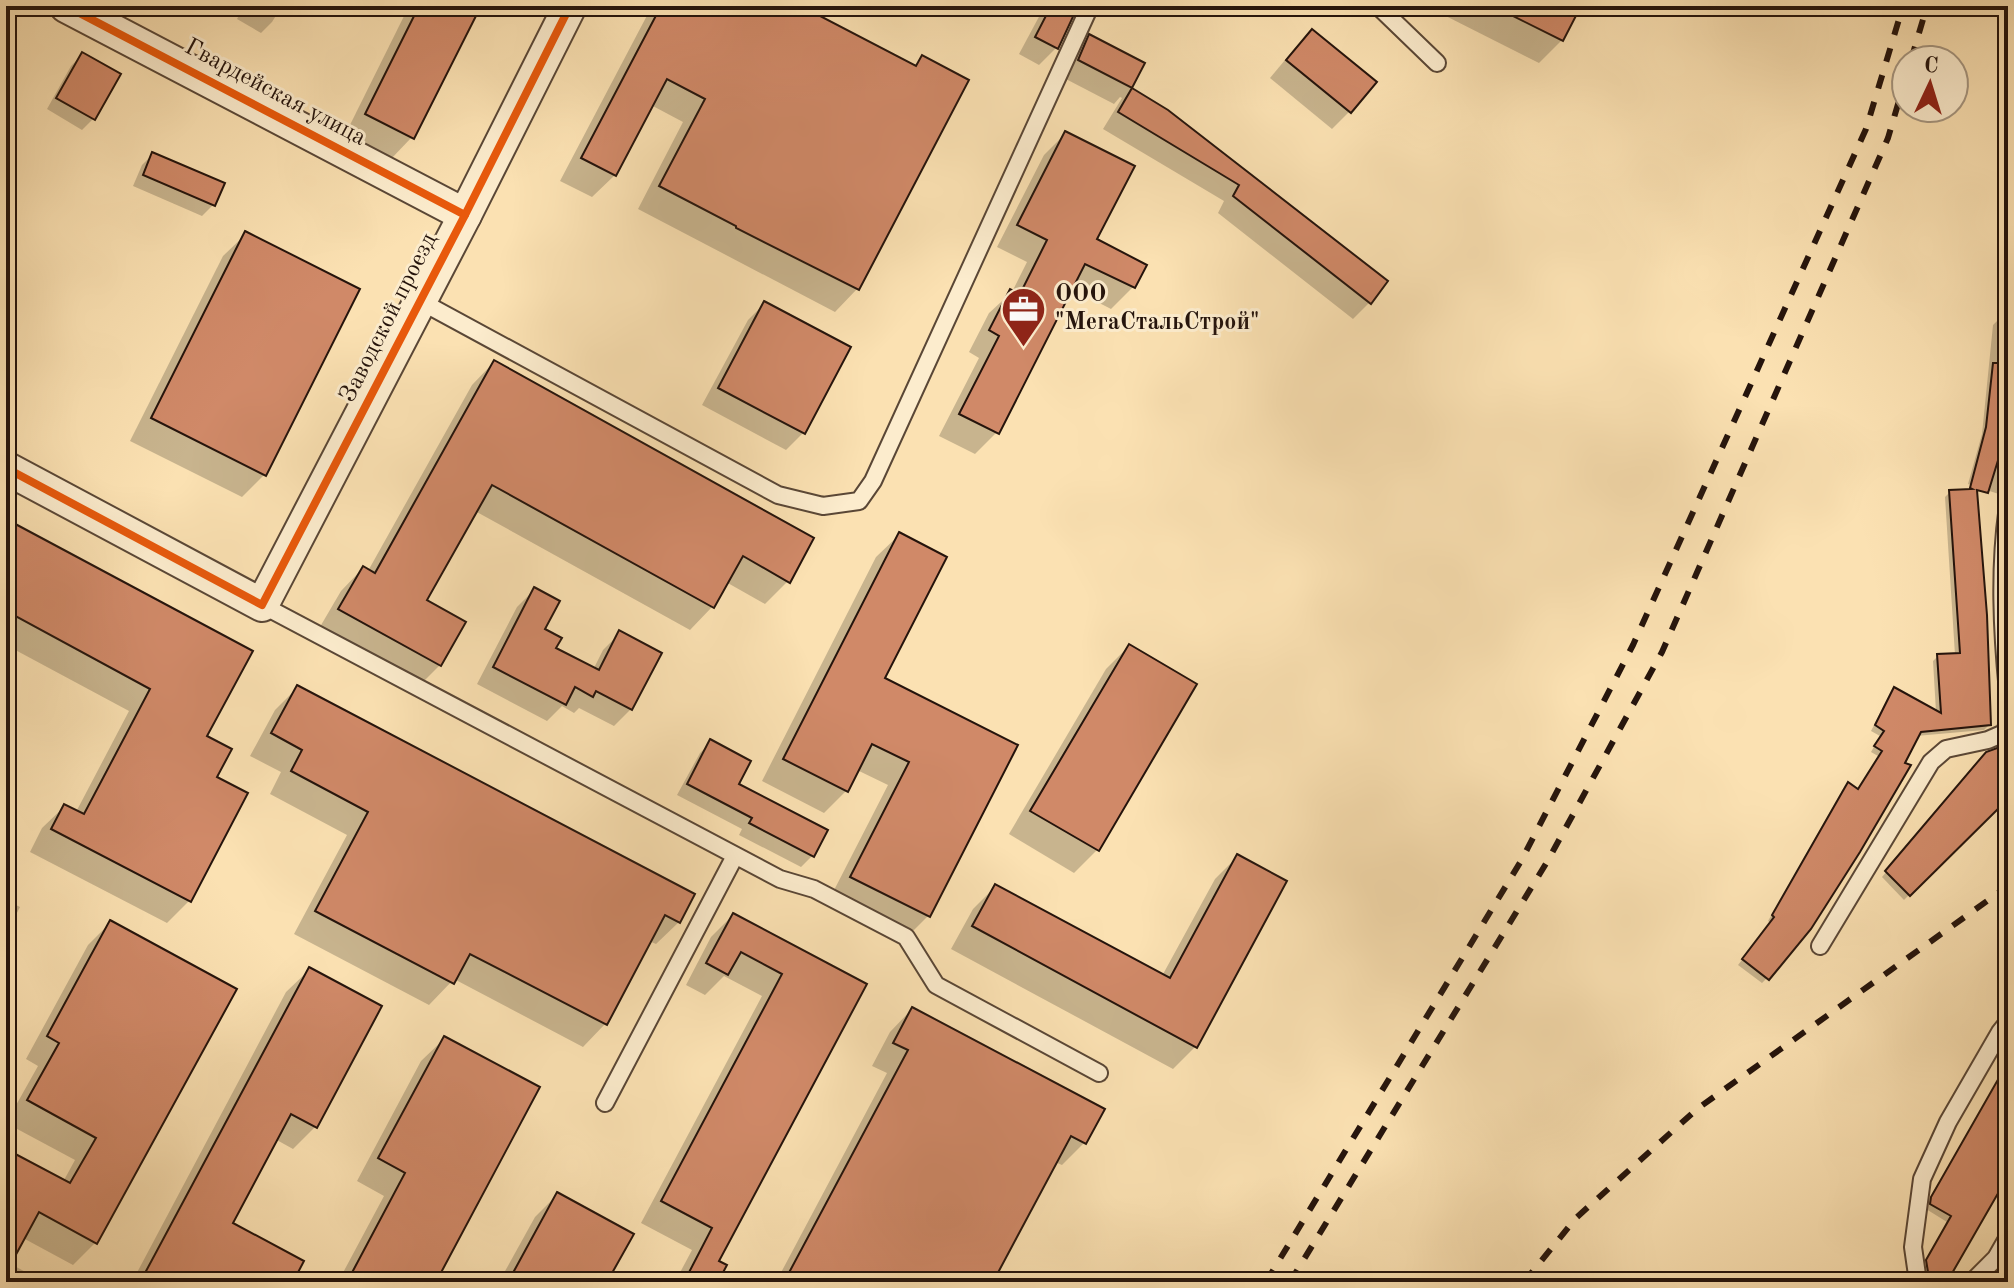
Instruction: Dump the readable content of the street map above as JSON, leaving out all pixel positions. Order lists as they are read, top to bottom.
{
  "streets": {
    "street": ["Гвардейская улица", "Заводской проезд"]
  },
  "crossings": [
    ["Гвардейская улица", "Заводской проезд"]
  ],
  "places": {
    "office": ["ООО \"МегаСтальСтрой\""]
  },
  "north": "top"
}
